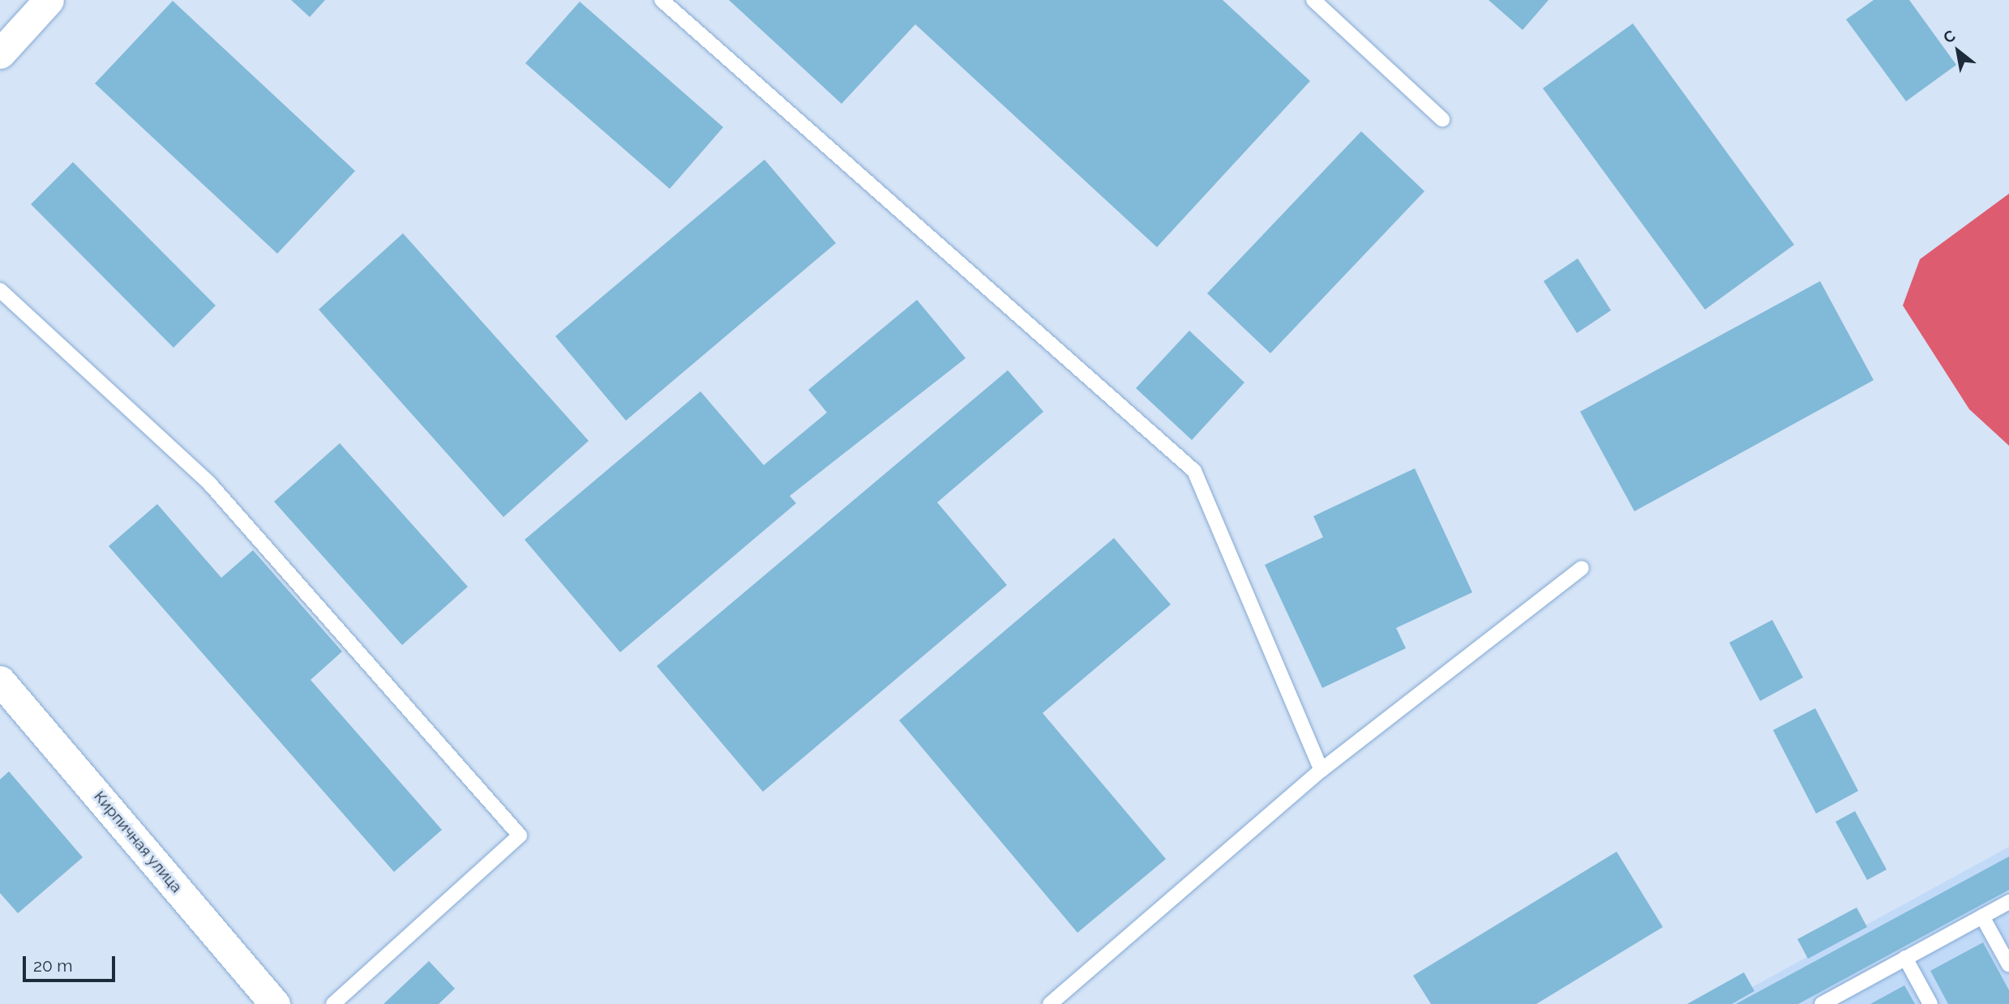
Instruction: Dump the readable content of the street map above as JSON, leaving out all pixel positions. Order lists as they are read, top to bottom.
{
  "streets": {
    "street": ["Кирпичная улица"]
  },
  "scale_bar": "20 m",
  "north": "top left"
}
